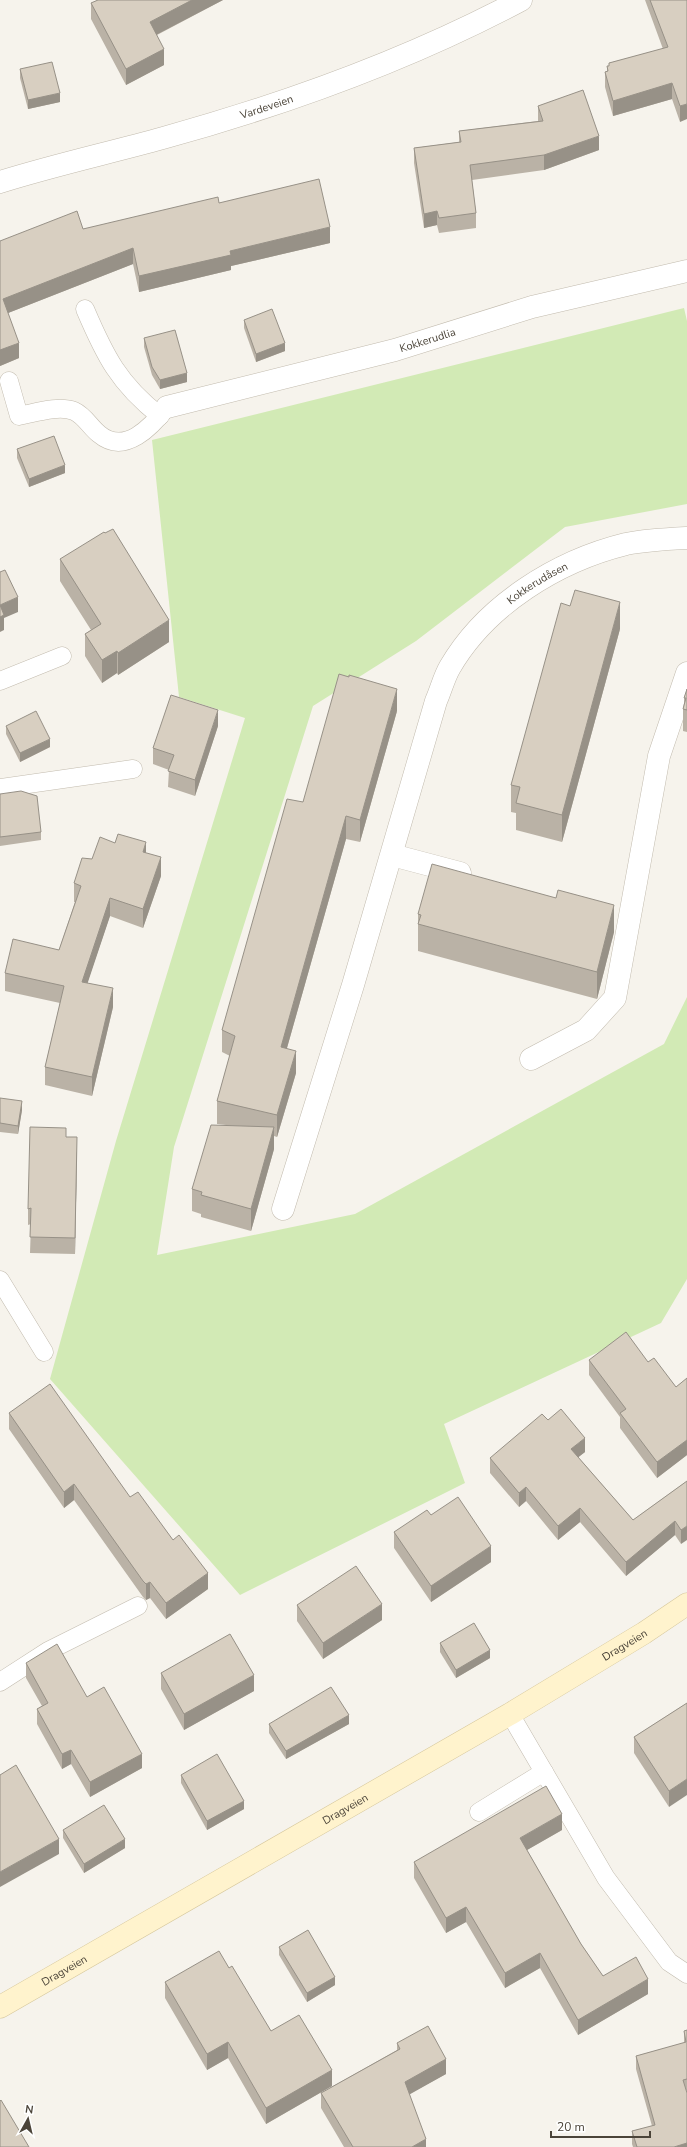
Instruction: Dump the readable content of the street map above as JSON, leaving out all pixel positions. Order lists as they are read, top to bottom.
{
  "streets": {
    "main road": ["Dragveien"],
    "street": ["Vardeveien", "Kokkerudlia", "Kokkerudåsen"]
  },
  "scale_bar": "20 m",
  "north": "top"
}
